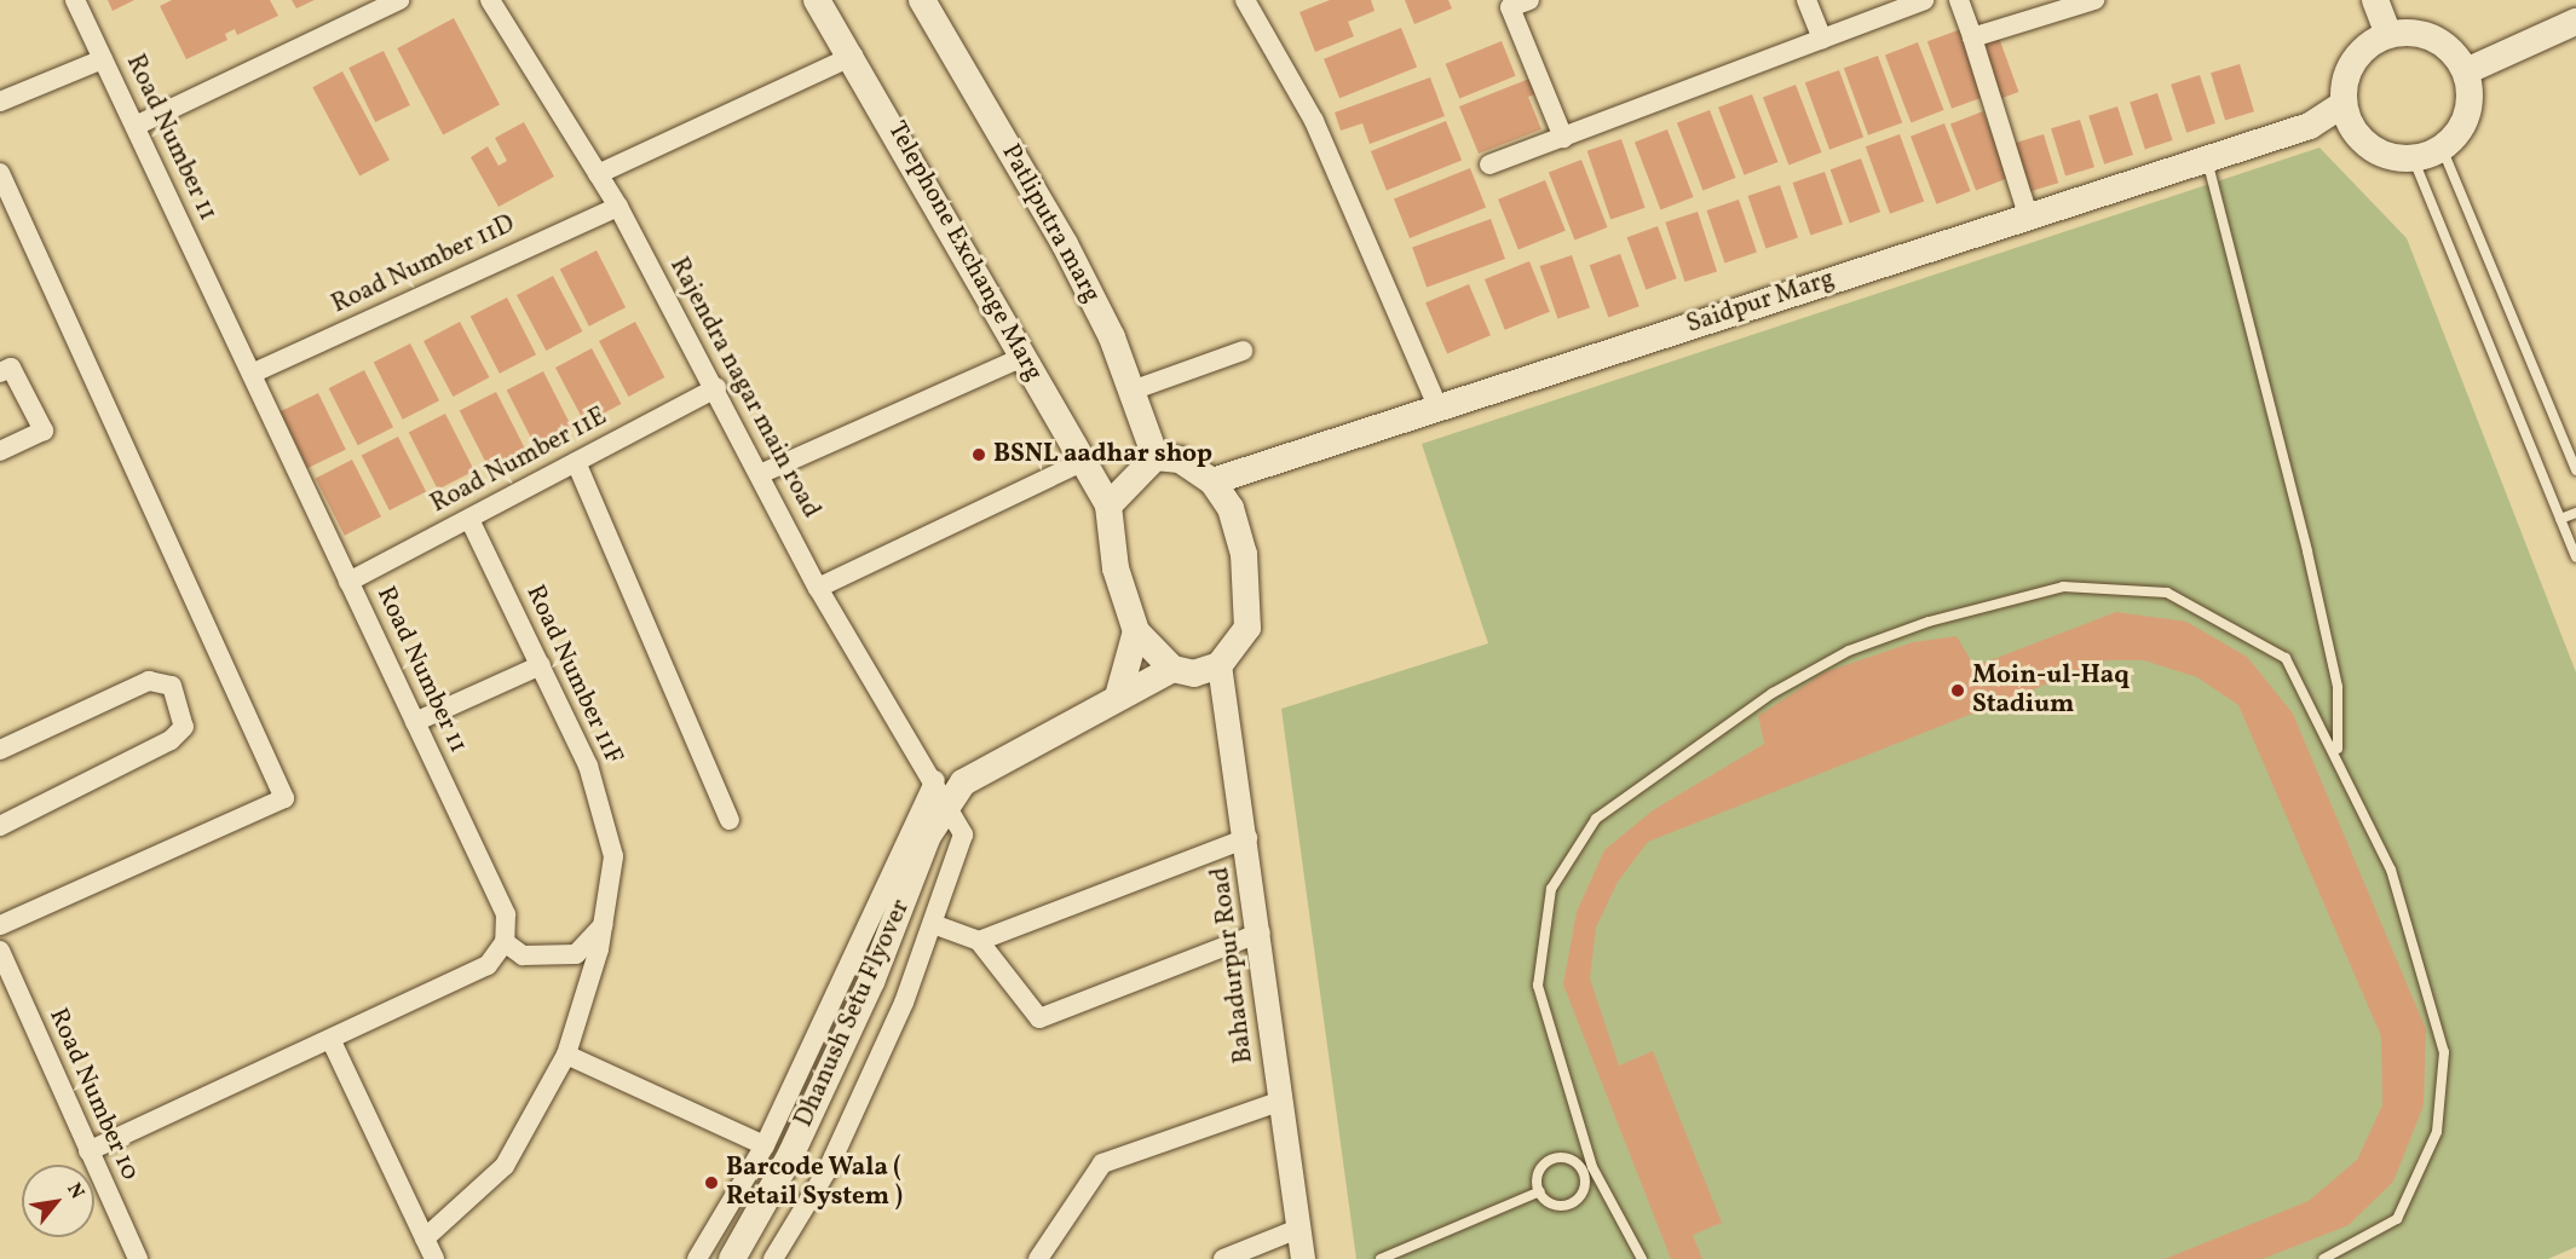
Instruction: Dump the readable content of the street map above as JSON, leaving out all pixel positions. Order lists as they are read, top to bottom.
{
  "streets": {
    "main road": [
      "Patliputra marg",
      "Telephone Exchange Marg",
      "Saidpur Marg",
      "Dhanush Setu Flyover"
    ],
    "street": [
      "Road Number 11",
      "Road Number 11D",
      "Rajendra nagar main road",
      "Road Number 11E",
      "Road Number 11F",
      "Bahadurpur Road",
      "Road Number 10"
    ]
  },
  "crossings": [
    ["Road Number 11", "Road Number 11D"],
    ["Road Number 11", "Road Number 11E"],
    ["Patliputra marg", "Telephone Exchange Marg"],
    ["Patliputra marg", "Saidpur Marg"],
    ["Patliputra marg", "Bahadurpur Road"],
    ["Patliputra marg", "Dhanush Setu Flyover"],
    ["Telephone Exchange Marg", "Saidpur Marg"],
    ["Telephone Exchange Marg", "Bahadurpur Road"],
    ["Telephone Exchange Marg", "Dhanush Setu Flyover"],
    ["Road Number 11D", "Rajendra nagar main road"],
    ["Saidpur Marg", "Bahadurpur Road"],
    ["Saidpur Marg", "Dhanush Setu Flyover"],
    ["Rajendra nagar main road", "Road Number 11E"],
    ["Rajendra nagar main road", "Dhanush Setu Flyover"],
    ["Road Number 11E", "Road Number 11F"],
    ["Bahadurpur Road", "Dhanush Setu Flyover"]
  ],
  "places": ["BSNL aadhar shop", "Moin-ul-Haq Stadium", "Barcode Wala ( Retail System )"],
  "north": "top right"
}
